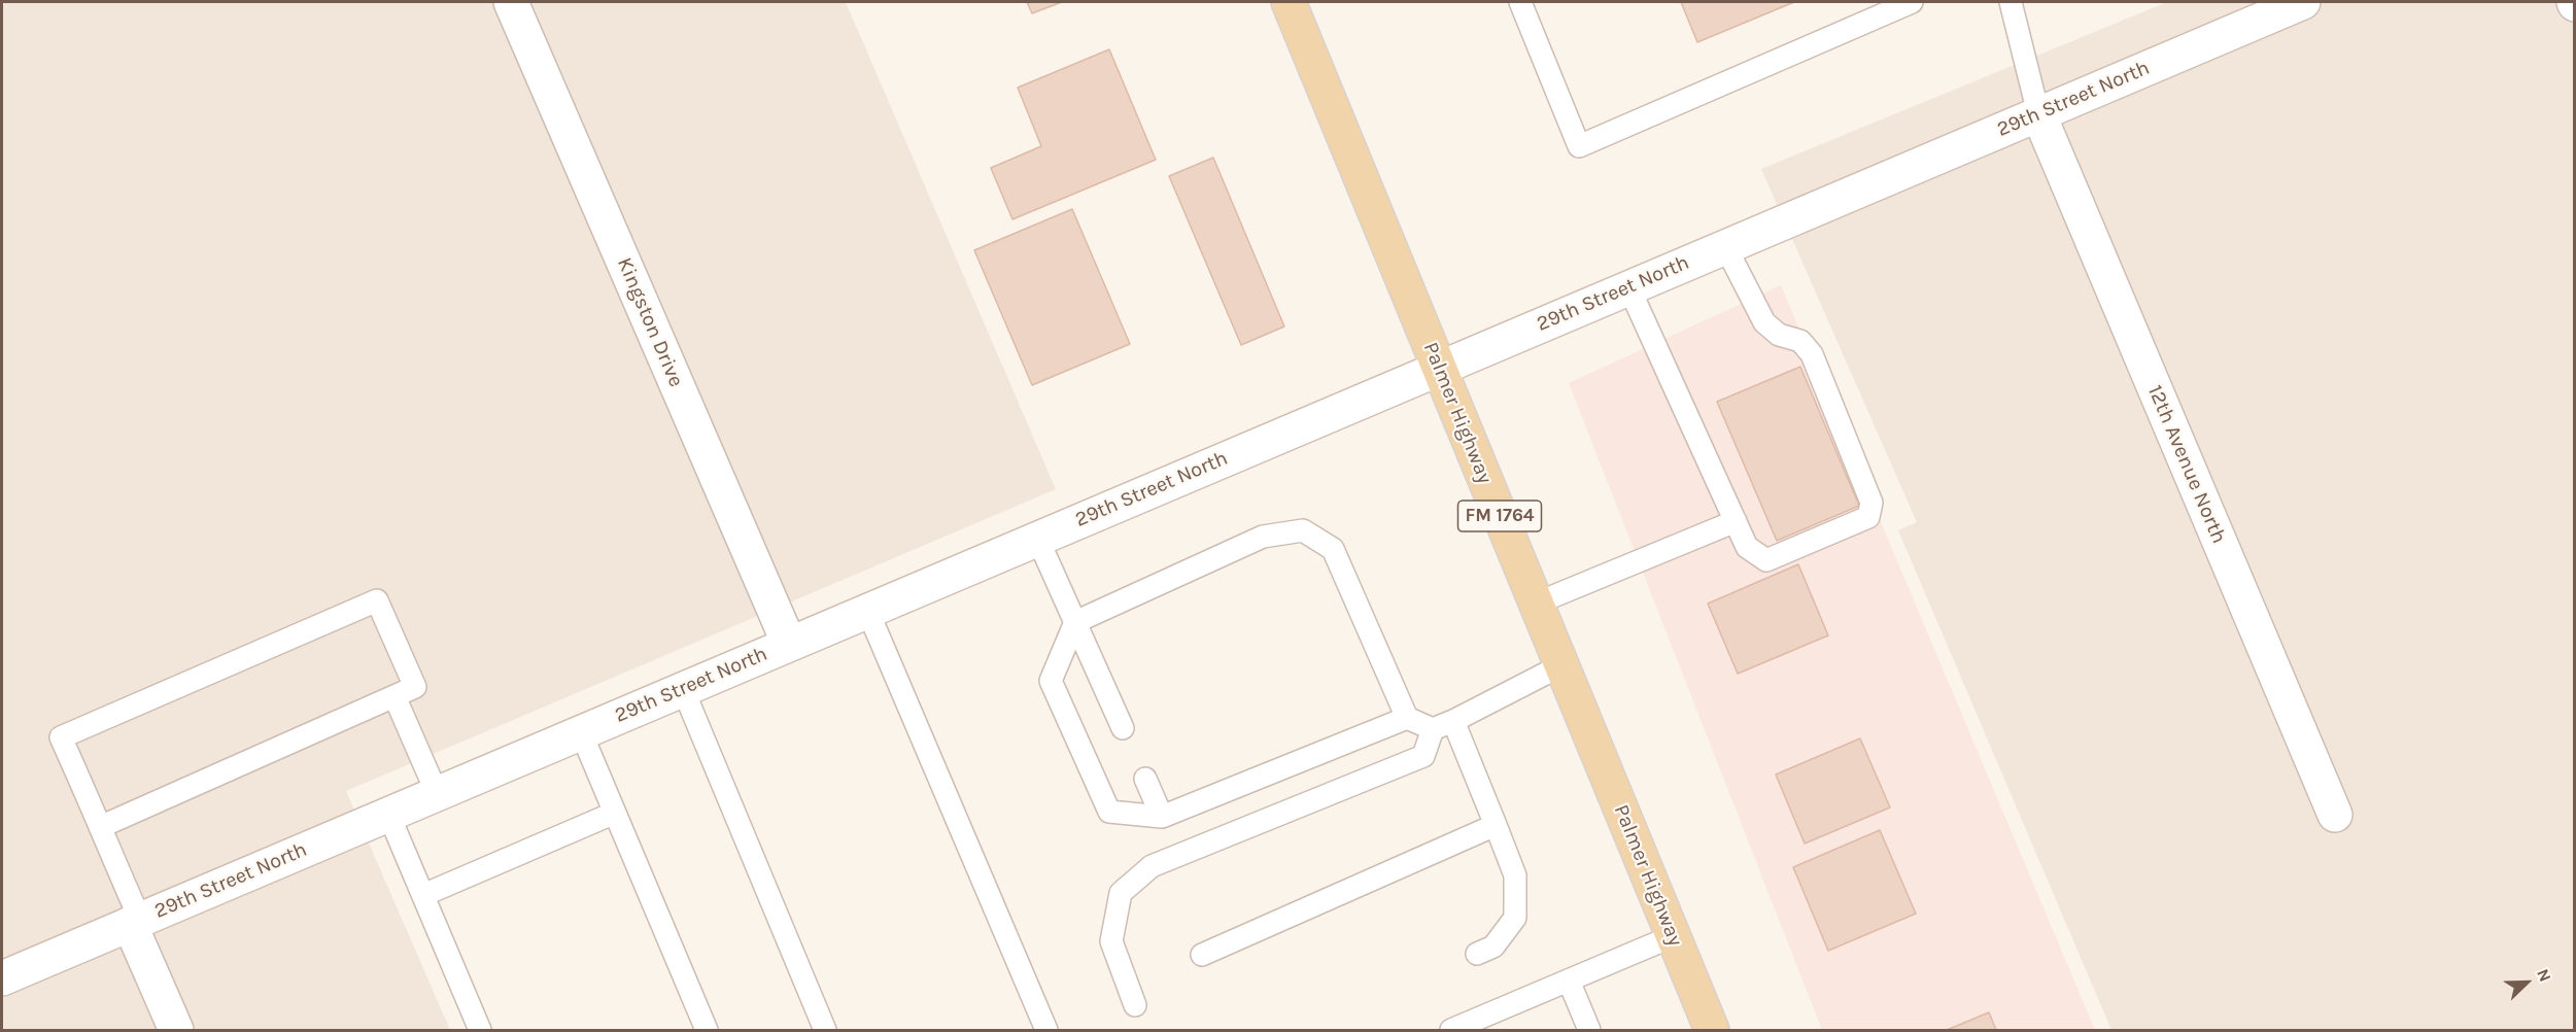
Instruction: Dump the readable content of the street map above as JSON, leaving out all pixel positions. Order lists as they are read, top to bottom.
{
  "streets": {
    "main road": ["Palmer Highway", "FM 1764"],
    "street": ["29th Street North", "Kingston Drive", "12th Avenue North"]
  },
  "crossings": [
    ["29th Street North", "Kingston Drive"],
    ["29th Street North", "Palmer Highway"],
    ["29th Street North", "12th Avenue North"]
  ],
  "north": "top right"
}
